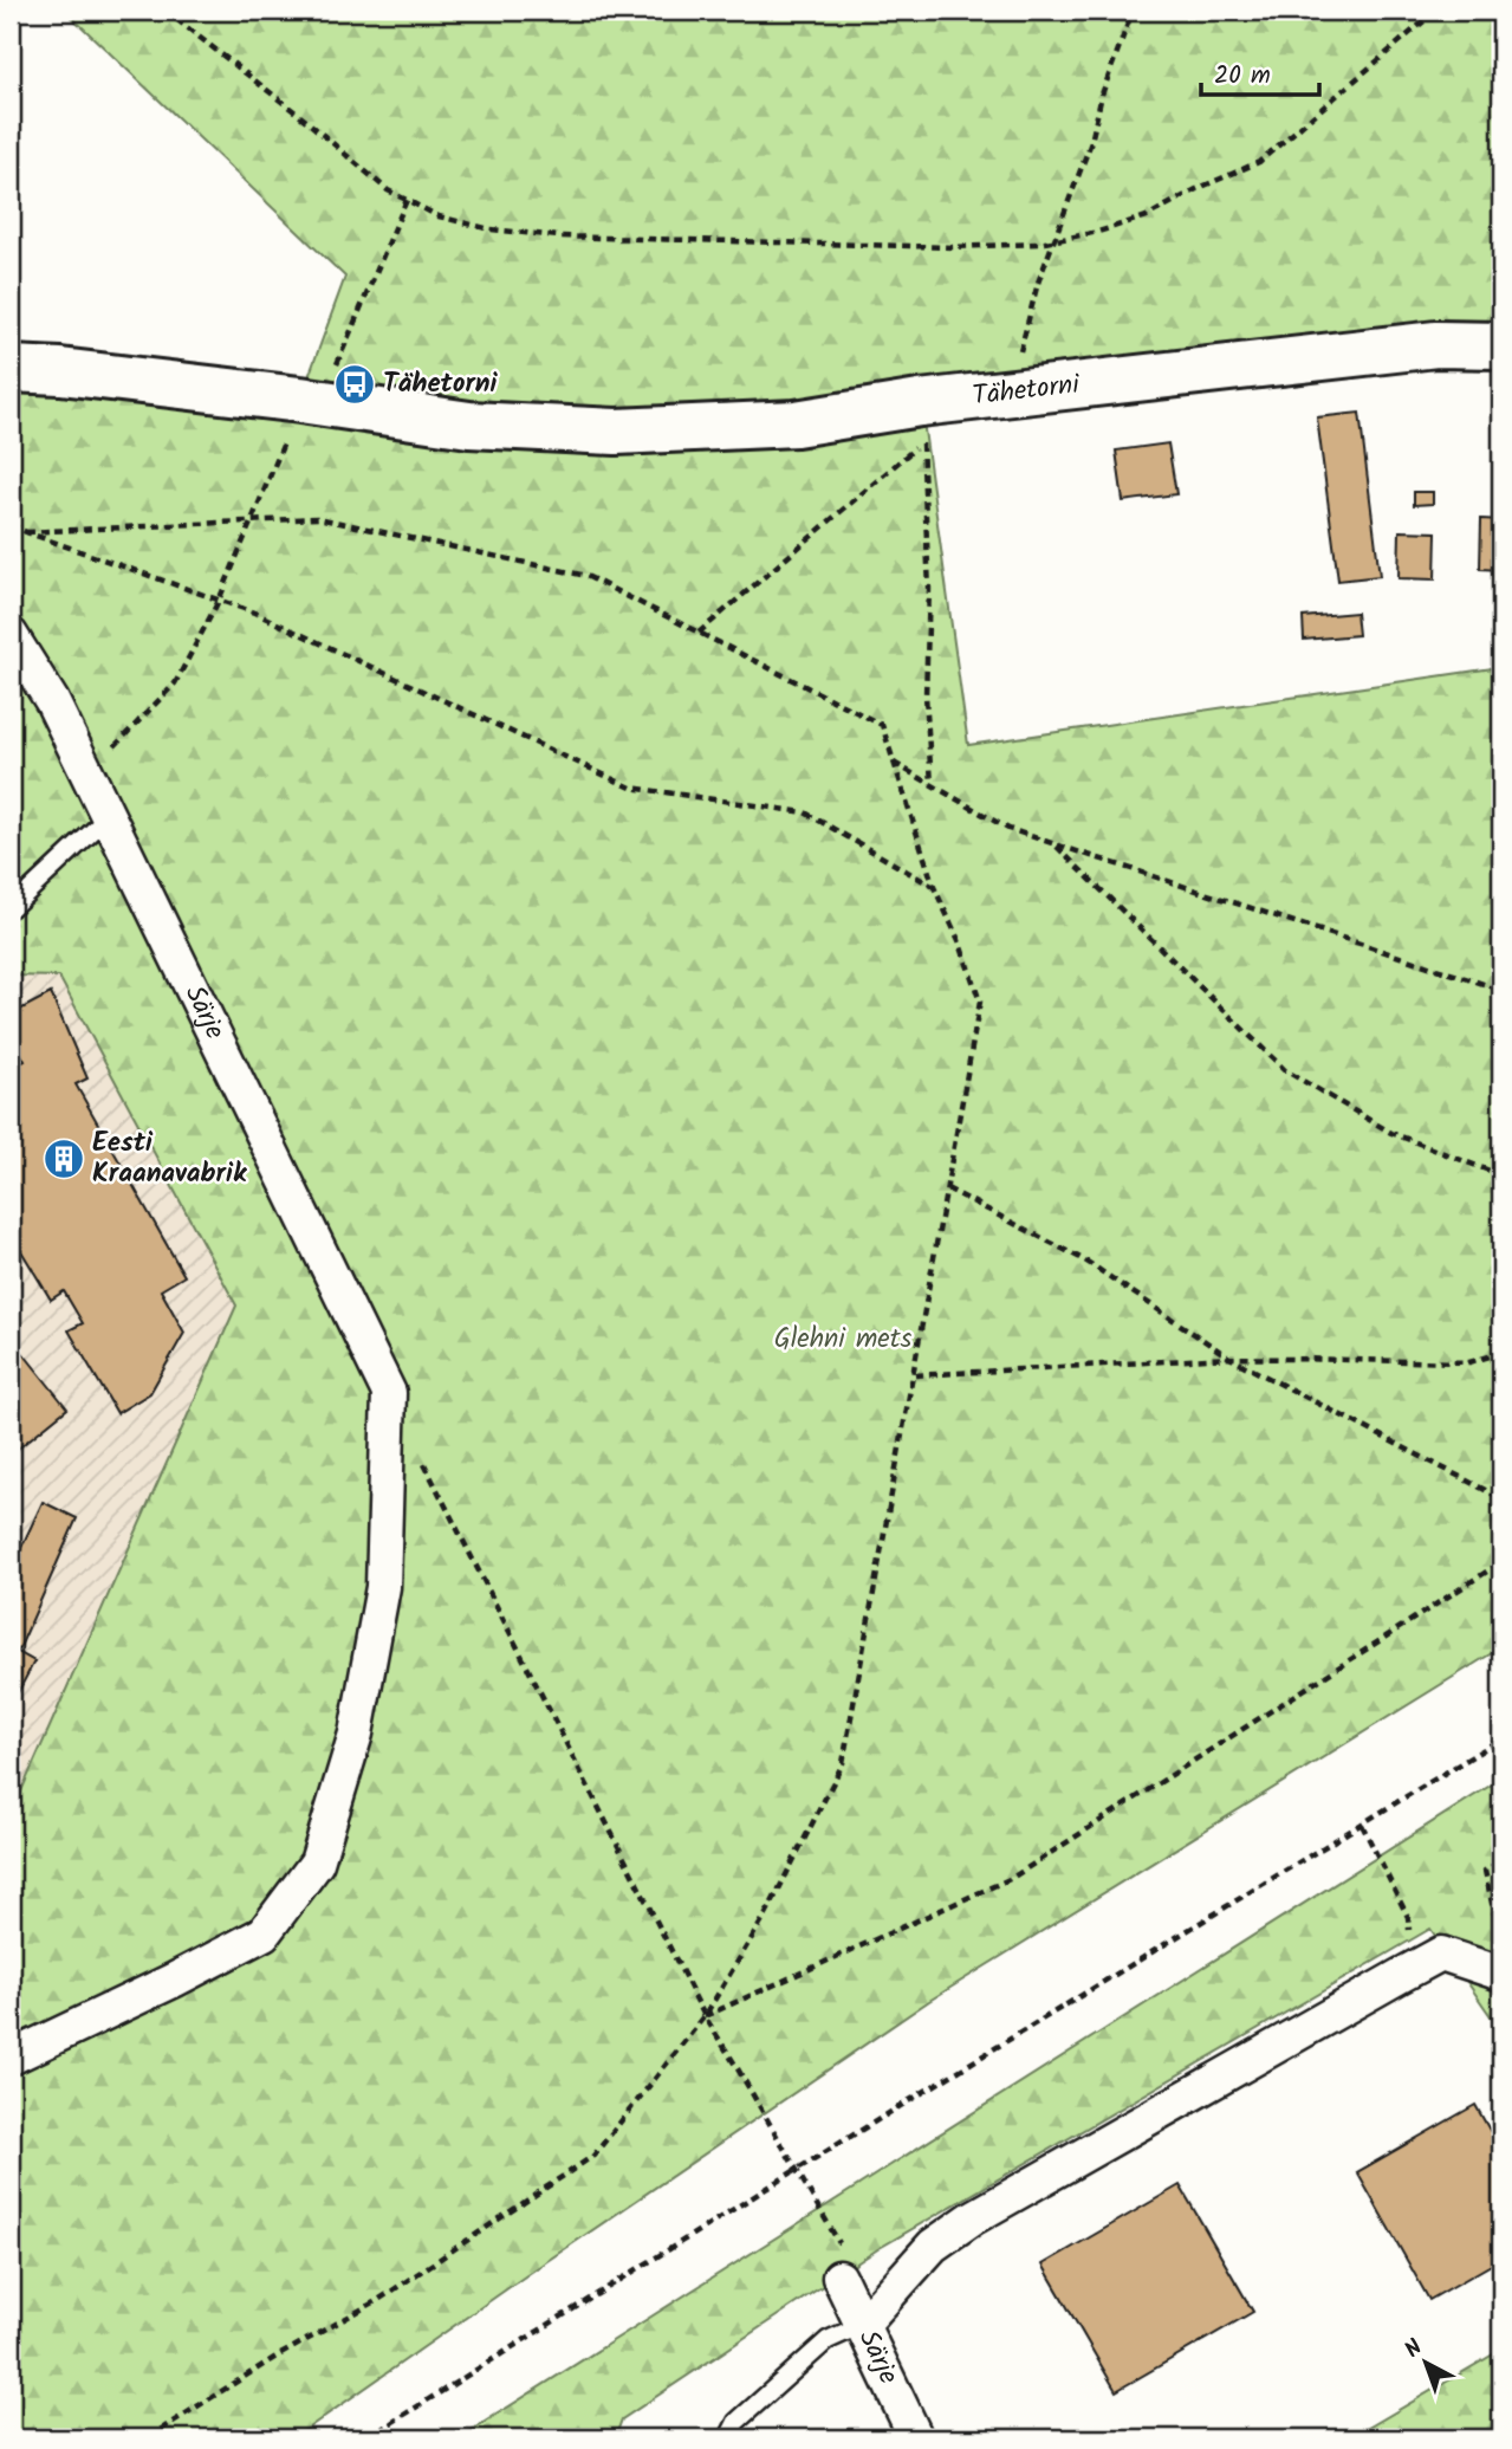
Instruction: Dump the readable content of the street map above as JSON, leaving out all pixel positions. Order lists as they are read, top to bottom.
{
  "streets": {
    "street": ["Tähetorni", "Särje"]
  },
  "parks": ["Glehni mets"],
  "places": {
    "bus stop": ["Tähetorni"],
    "building": ["Eesti Kraanavabrik"]
  },
  "scale_bar": "20 m",
  "north": "top left"
}
